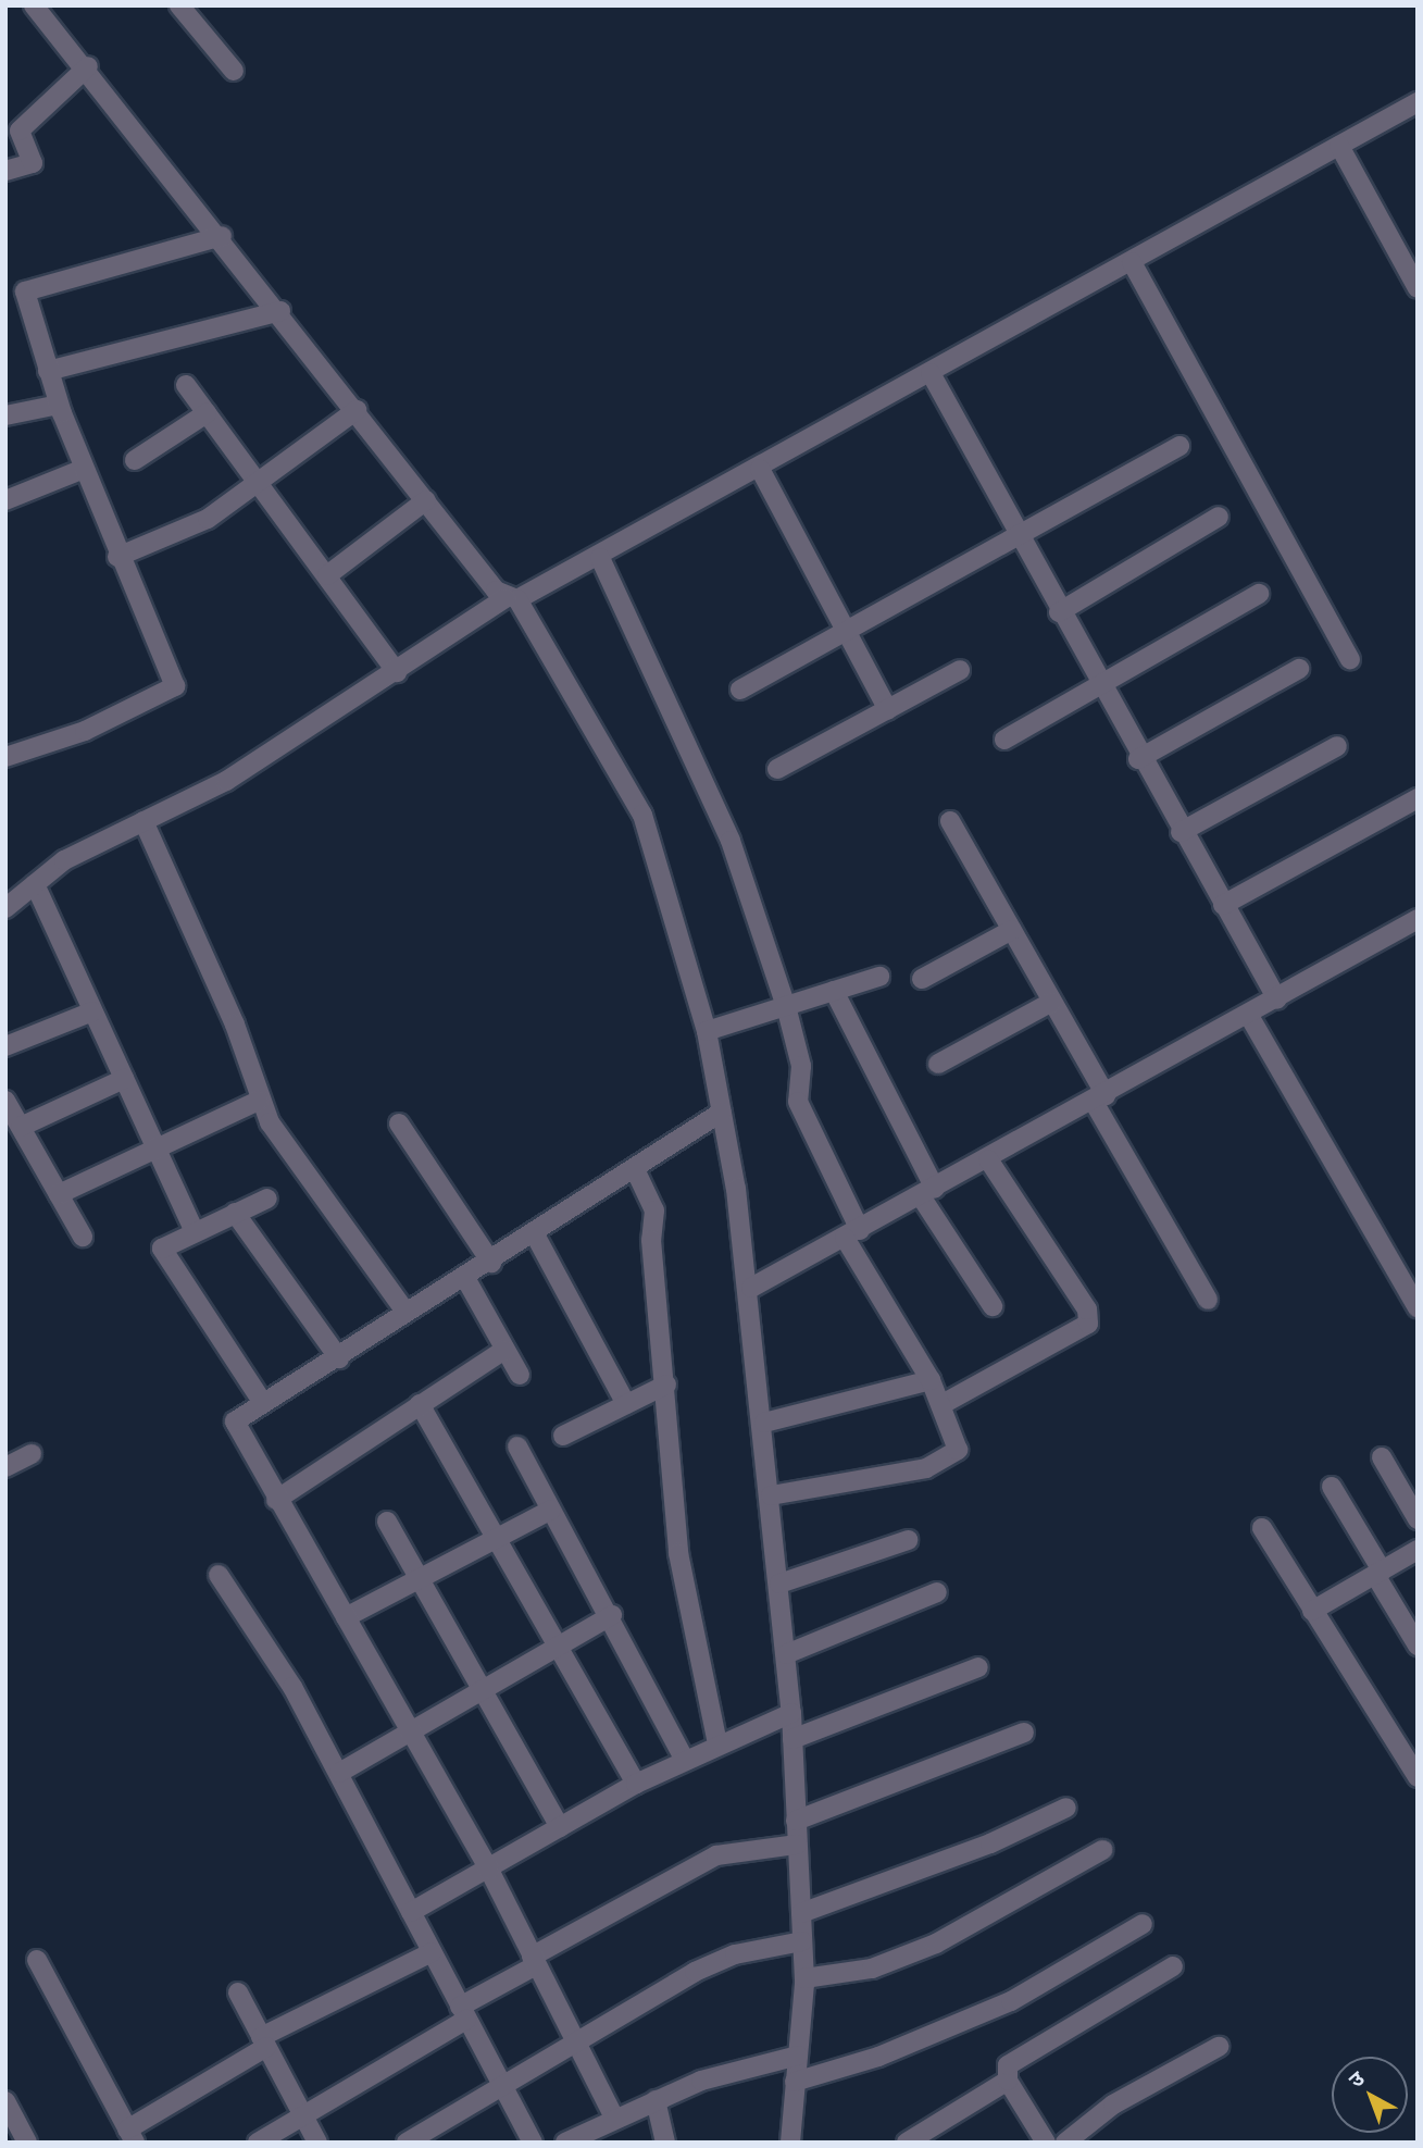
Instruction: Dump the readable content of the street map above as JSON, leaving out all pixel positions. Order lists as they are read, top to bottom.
{
  "north": "top left"
}
